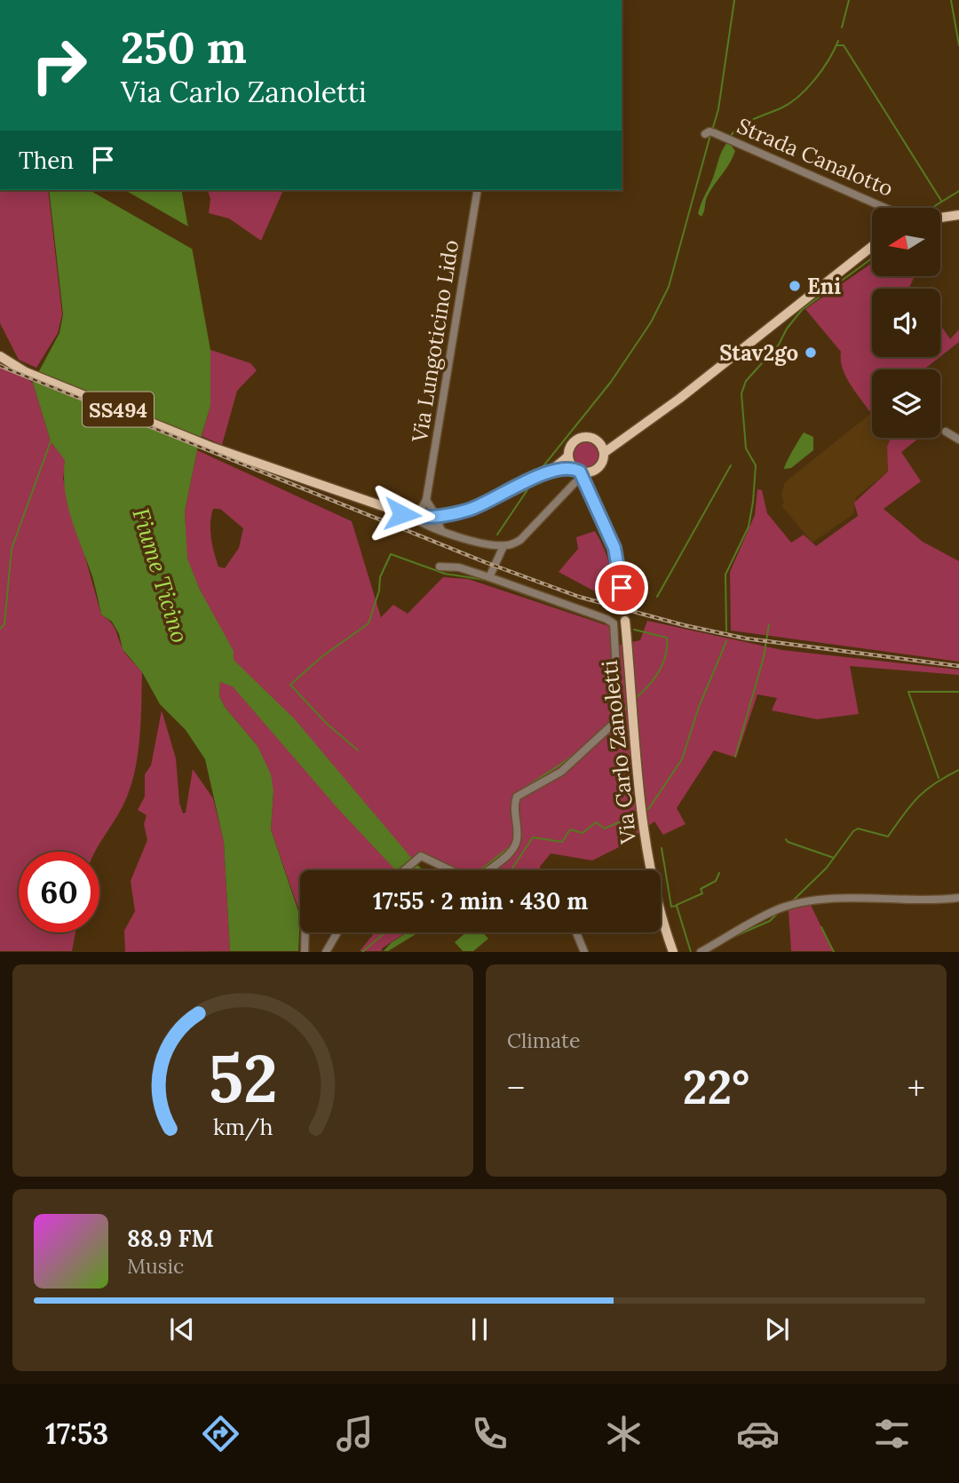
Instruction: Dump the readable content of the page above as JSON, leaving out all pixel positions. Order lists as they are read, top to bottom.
{
  "streets": {
    "main road": ["SS494", "Via Carlo Zanoletti"],
    "street": ["Strada Canalotto", "Via Lungoticino Lido"]
  },
  "water": ["Fiume Ticino"],
  "places": ["Eni", "Stav2go"],
  "north": "left",
  "page": {
    "turn": ["250 m", "Via Carlo Zanoletti"],
    "then": "Then",
    "limit": "60",
    "trip": "17:55 · 2 min · 430 m",
    "tile": "Climate",
    "heat": ["−", "22°", "+"],
    "song": ["88.9 FM", "Music"],
    "tabs": "17:53",
    "gauge": ["52", "km/h"]
  }
}
